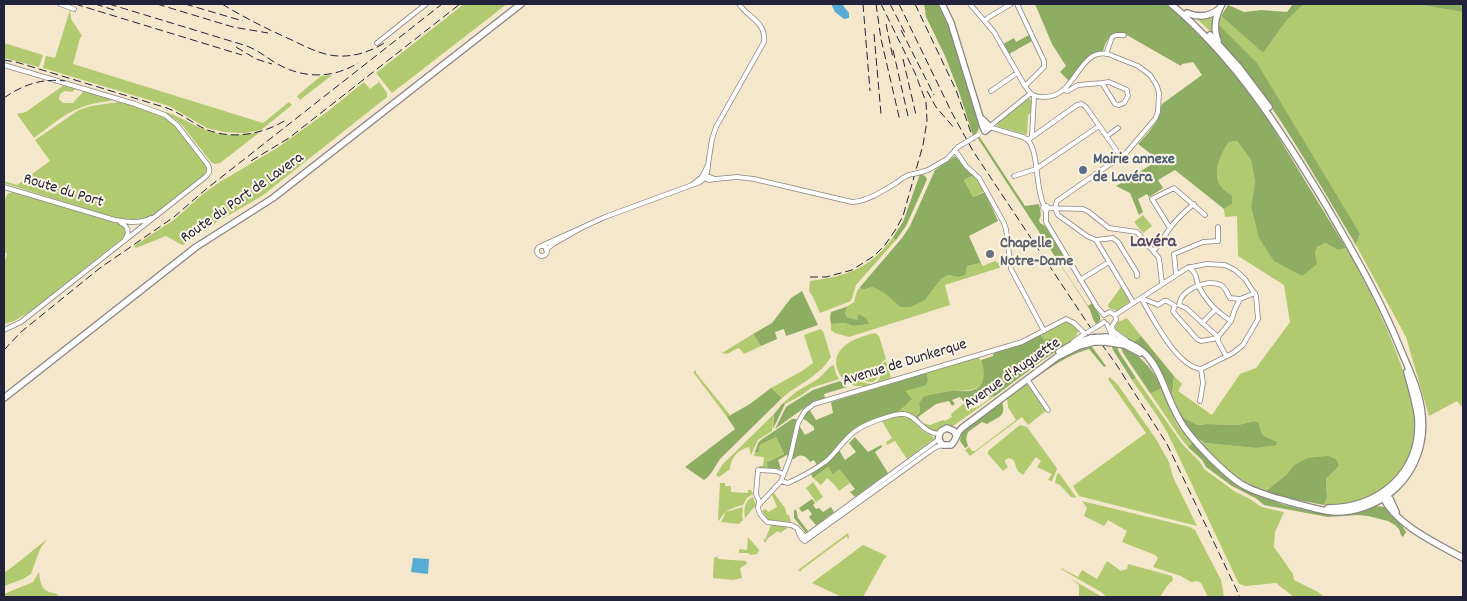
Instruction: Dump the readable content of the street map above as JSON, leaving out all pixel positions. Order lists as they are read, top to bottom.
{
  "streets": {
    "main road": ["Route du Port de Lavera", "Avenue d'Auguette"],
    "street": ["Route du Port", "Avenue de Dunkerque"]
  },
  "districts": ["Lavéra"],
  "places": ["Mairie annexe de Lavéra", "Chapelle Notre-Dame"]
}
